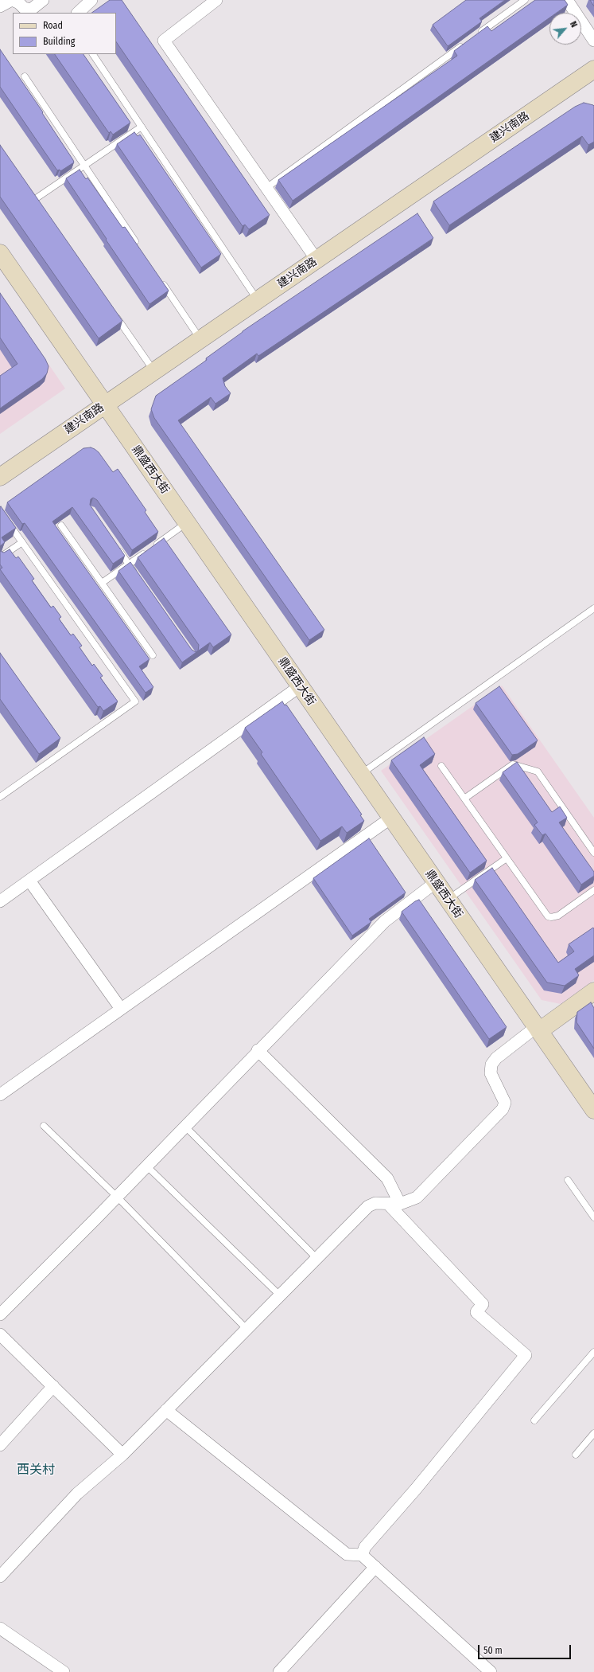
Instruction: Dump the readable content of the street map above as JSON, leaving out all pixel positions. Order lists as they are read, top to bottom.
{
  "streets": {
    "main road": ["建兴南路", "鼎盛西大街"]
  },
  "crossings": [
    ["建兴南路", "鼎盛西大街"]
  ],
  "districts": ["西关村"],
  "legend": ["Road", "Building"],
  "scale_bar": "50 m",
  "north": "top right"
}
